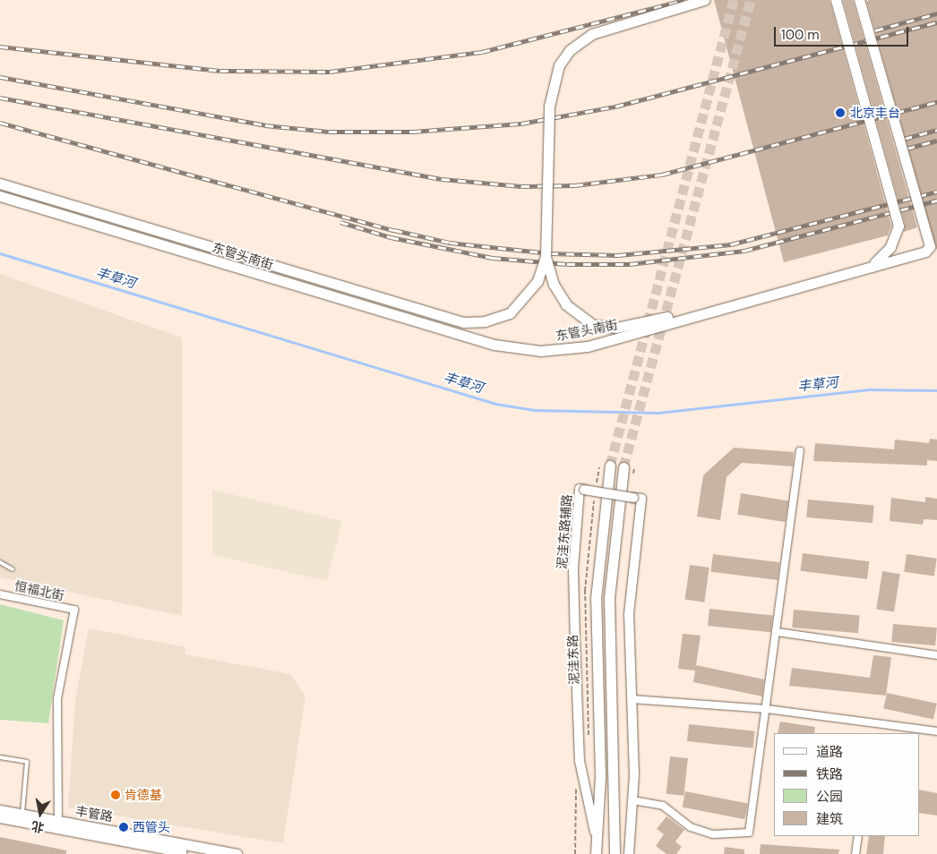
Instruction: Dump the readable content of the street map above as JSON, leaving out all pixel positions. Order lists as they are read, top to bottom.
{
  "streets": {
    "main road": ["东管头南街", "泥洼东路", "丰管路"],
    "street": ["泥洼东路辅路", "恒福北街"]
  },
  "crossings": [
    ["泥洼东路辅路", "泥洼东路"],
    ["恒福北街", "丰管路"]
  ],
  "water": ["丰草河"],
  "places": ["北京丰台", "肯德基", "西管头"],
  "legend": [
    "道路",
    "铁路",
    "公园",
    "建筑"
  ],
  "scale_bar": "100 m",
  "north": "bottom"
}
